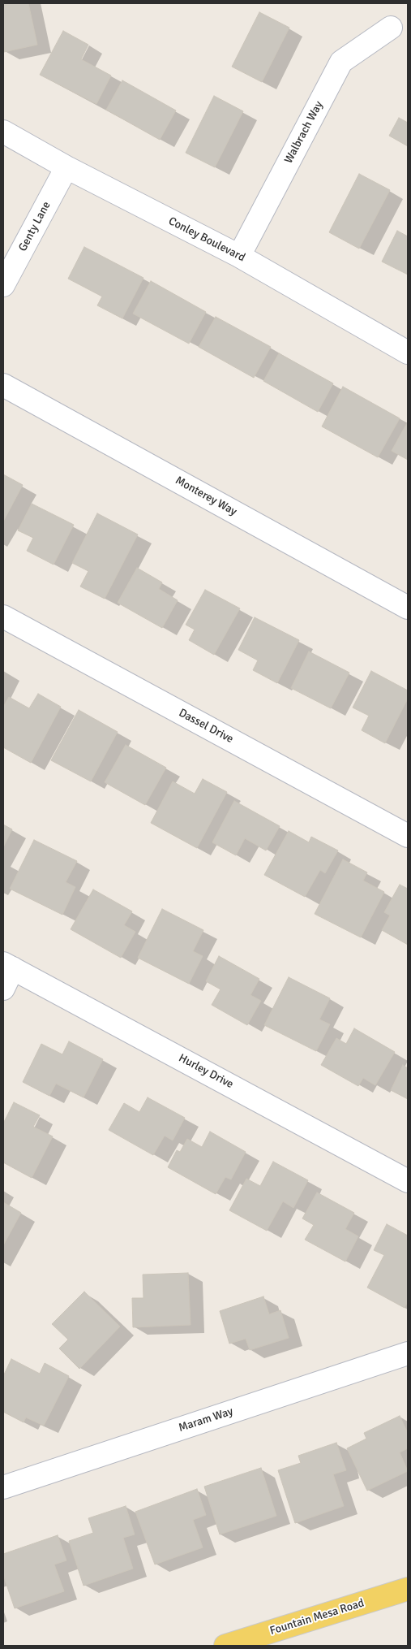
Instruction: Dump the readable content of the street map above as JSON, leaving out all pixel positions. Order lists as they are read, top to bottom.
{
  "streets": {
    "main road": ["Fountain Mesa Road"],
    "street": [
      "Walbrach Way",
      "Genty Lane",
      "Conley Boulevard",
      "Monterey Way",
      "Dassel Drive",
      "Hurley Drive",
      "Maram Way"
    ]
  },
  "crossings": [
    ["Walbrach Way", "Conley Boulevard"],
    ["Genty Lane", "Conley Boulevard"]
  ]
}
